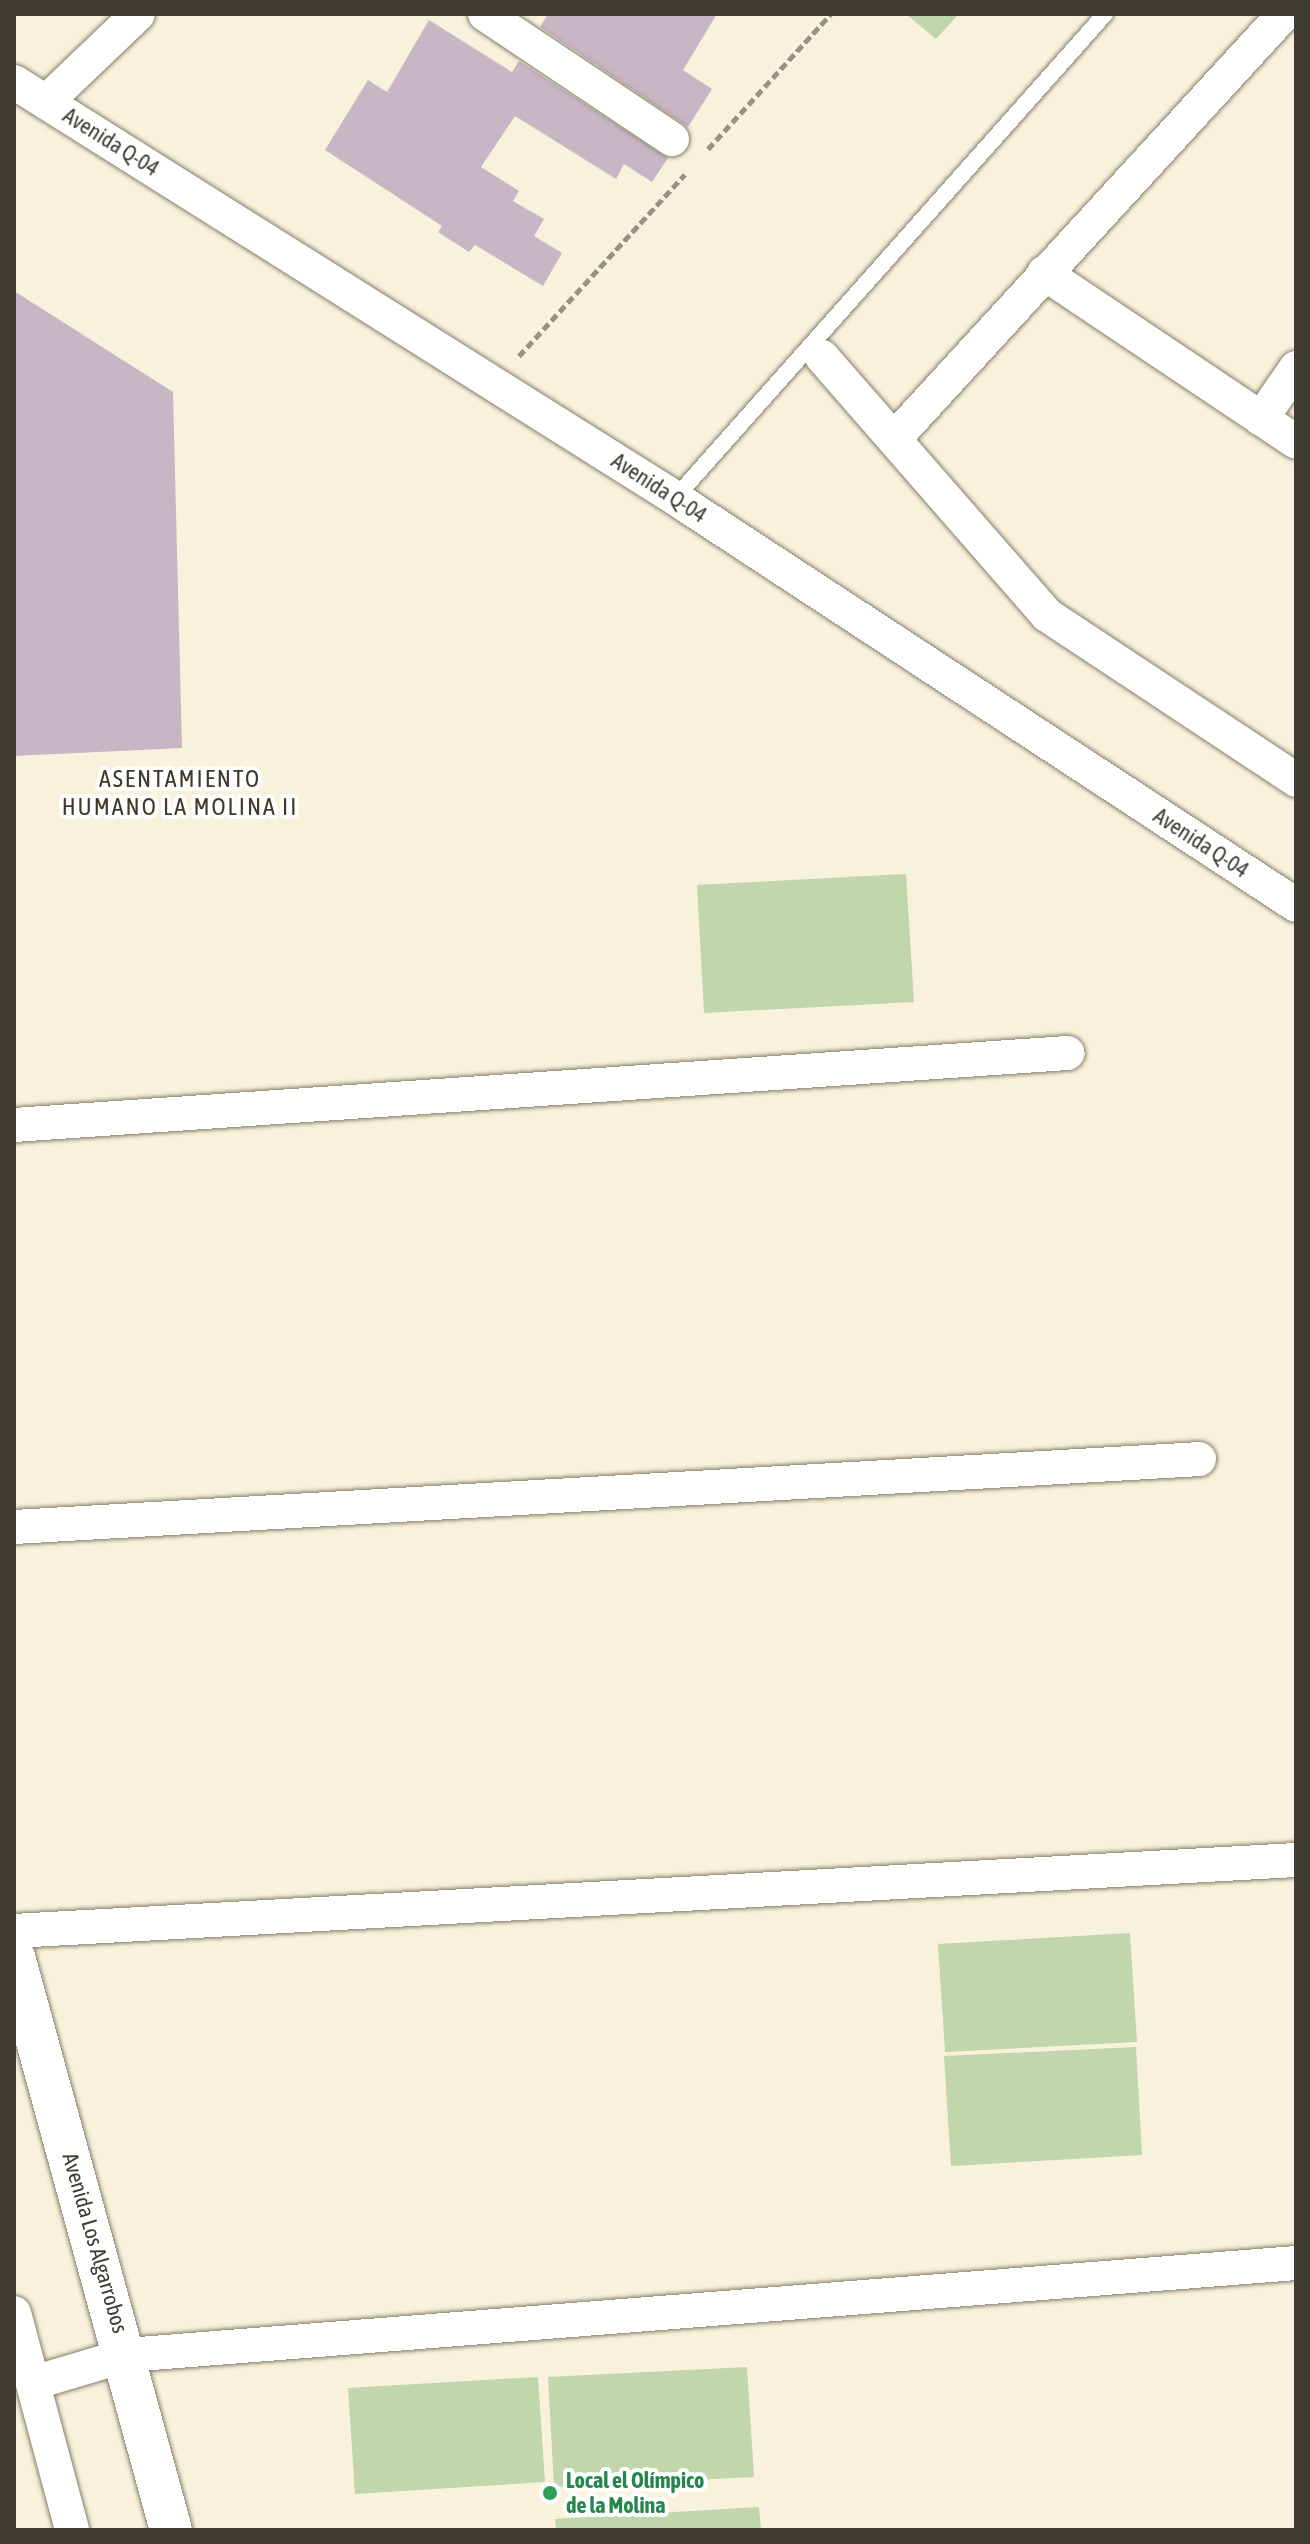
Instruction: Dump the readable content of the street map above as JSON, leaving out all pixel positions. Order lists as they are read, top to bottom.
{
  "streets": {
    "street": ["Avenida Q-04", "Avenida Los Algarrobos"]
  },
  "districts": ["ASENTAMIENTO HUMANO LA MOLINA II"],
  "places": ["Local el Olímpico de la Molina"]
}
